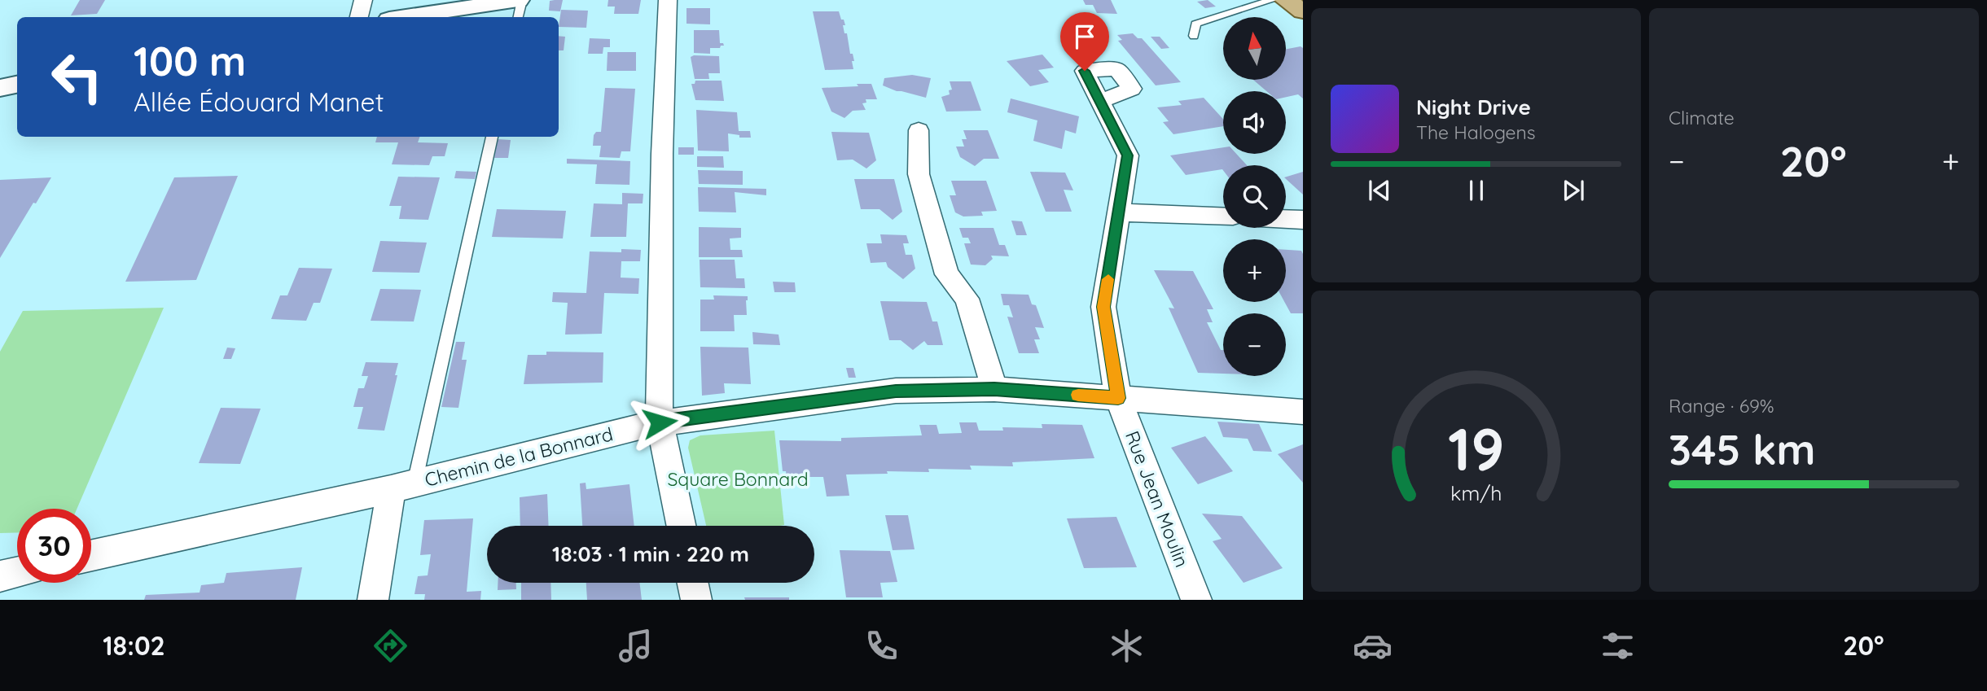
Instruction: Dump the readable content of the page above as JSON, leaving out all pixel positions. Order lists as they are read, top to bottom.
{
  "streets": {
    "street": ["Chemin de la Bonnard", "Rue Jean Moulin"]
  },
  "crossings": [
    ["Chemin de la Bonnard", "Rue Jean Moulin"]
  ],
  "parks": ["Square Bonnard"],
  "north": "top",
  "page": {
    "tile": [
      "Climate",
      ["Range · 69%", "345 km"]
    ],
    "map_buttons": ["+", "−"],
    "turn": ["100 m", "Allée Édouard Manet"],
    "song": ["Night Drive", "The Halogens"],
    "heat": ["−", "20°", "+"],
    "limit": "30",
    "trip": "18:03 · 1 min · 220 m",
    "tabs": ["18:02", "20°"],
    "gauge": ["19", "km/h"]
  }
}
